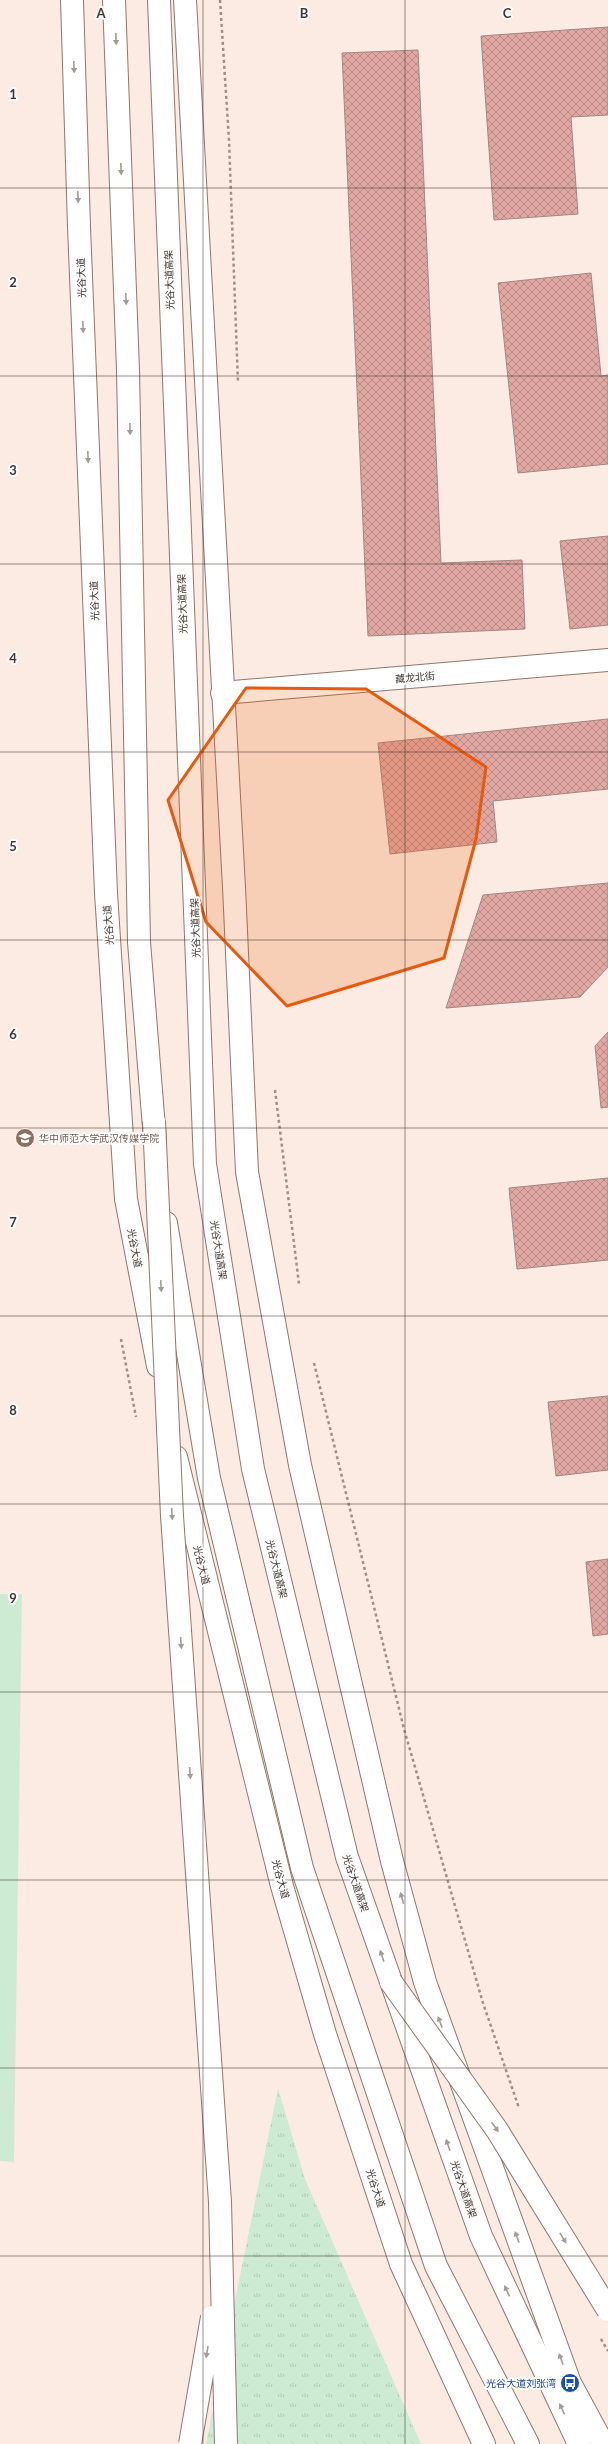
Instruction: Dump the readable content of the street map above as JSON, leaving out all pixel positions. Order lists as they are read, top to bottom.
{
  "streets": {
    "main road": ["光谷大道", "光谷大道高架", "藏龙北街"]
  },
  "places": {
    "school or university": ["华中师范大学武汉传媒学院"],
    "bus stop": ["光谷大道刘张湾"]
  },
  "grid": {
    "columns": ["A", "B", "C"],
    "rows": [
      "1",
      "2",
      "3",
      "4",
      "5",
      "6",
      "7",
      "8",
      "9"
    ]
  }
}
